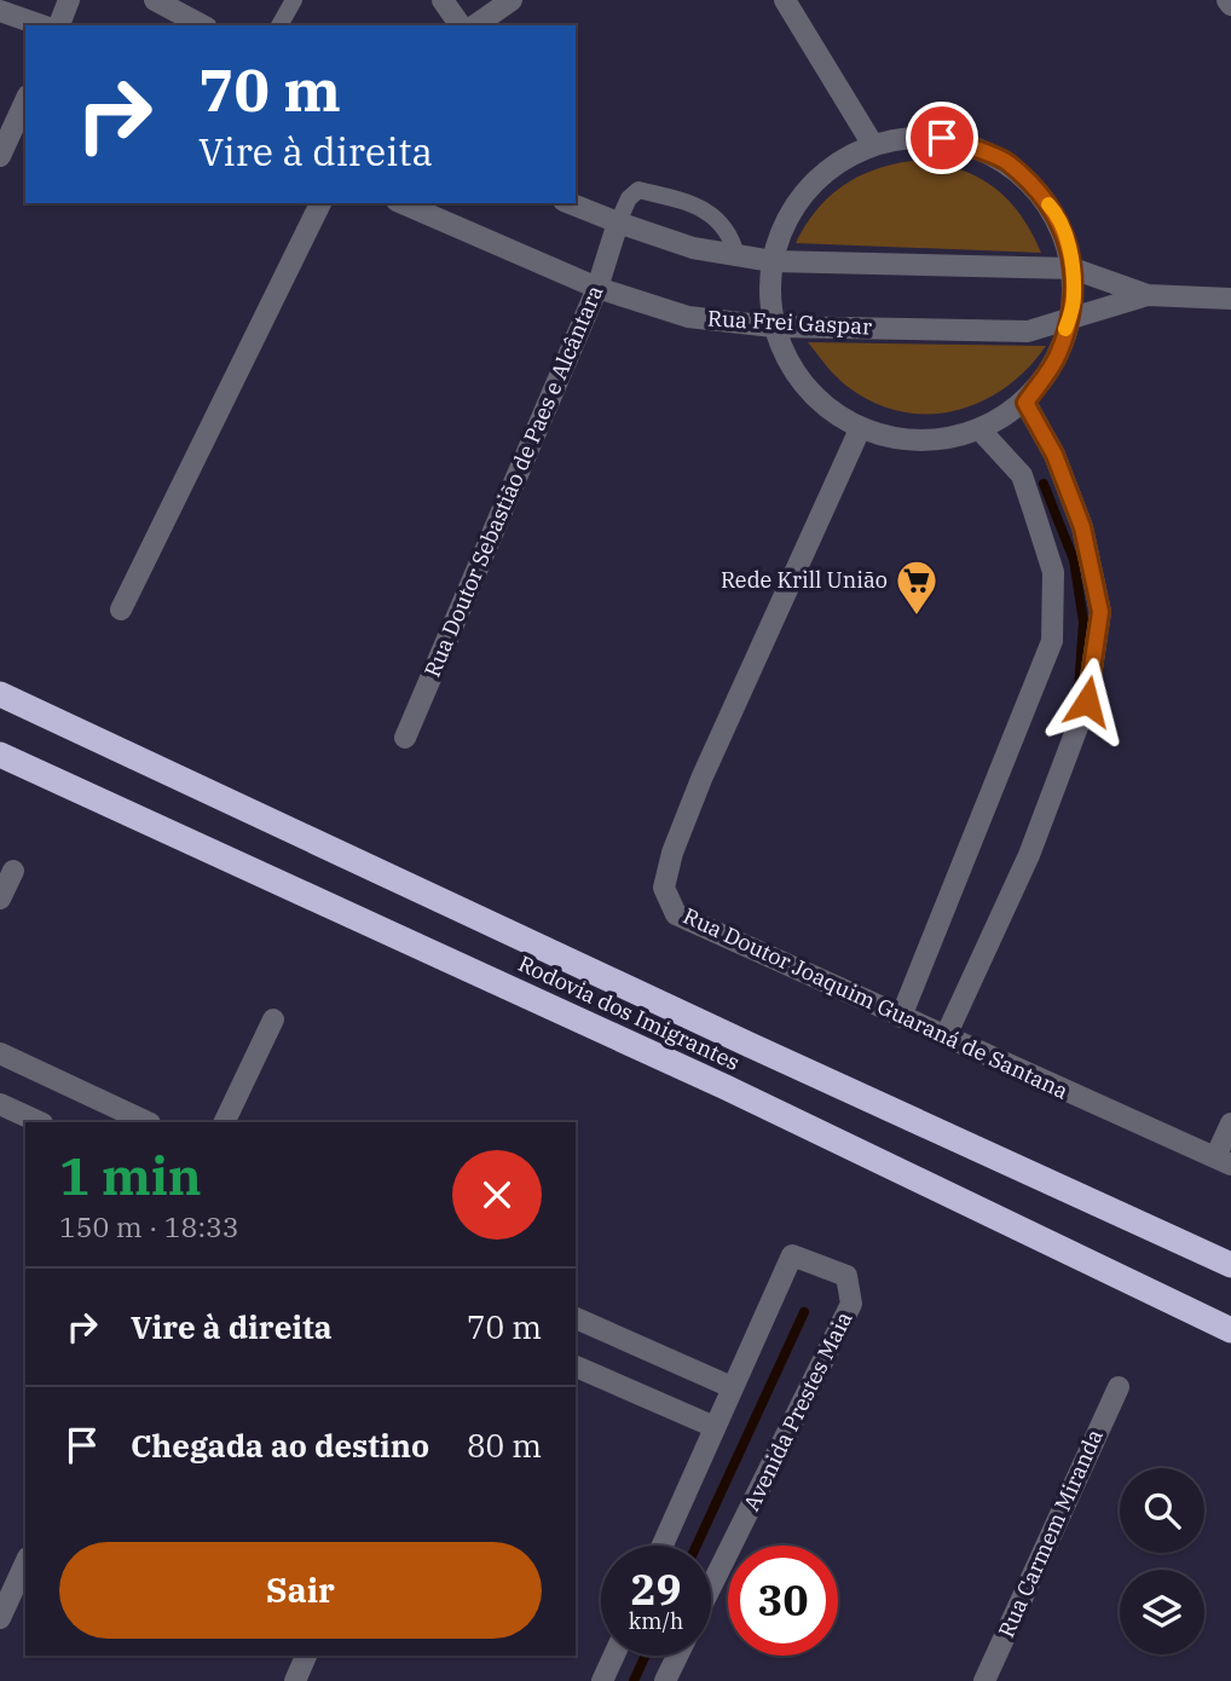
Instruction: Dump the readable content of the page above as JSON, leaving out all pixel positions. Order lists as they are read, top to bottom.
{
  "streets": {
    "highway": ["Rodovia dos Imigrantes"],
    "street": [
      "Rua Frei Gaspar",
      "Rua Doutor Sebastião de Paes e Alcântara",
      "Rua Doutor Joaquim Guaraná de Santana",
      "Avenida Prestes Maia",
      "Rua Carmem Miranda"
    ]
  },
  "crossings": [
    ["Rua Frei Gaspar", "Rua Doutor Sebastião de Paes e Alcântara"]
  ],
  "places": {
    "supermarket": ["Rede Krill União"]
  },
  "page": {
    "turn": ["70 m", "Vire à direita"],
    "heading": ["1 min", "150 m · 18:33"],
    "list": [
      {
        "name": "Vire à direita",
        "value": "70 m"
      },
      {
        "name": "Chegada ao destino",
        "value": "80 m"
      }
    ],
    "buttons": "Sair",
    "speed": "29 km/h",
    "limit": "30"
  }
}
